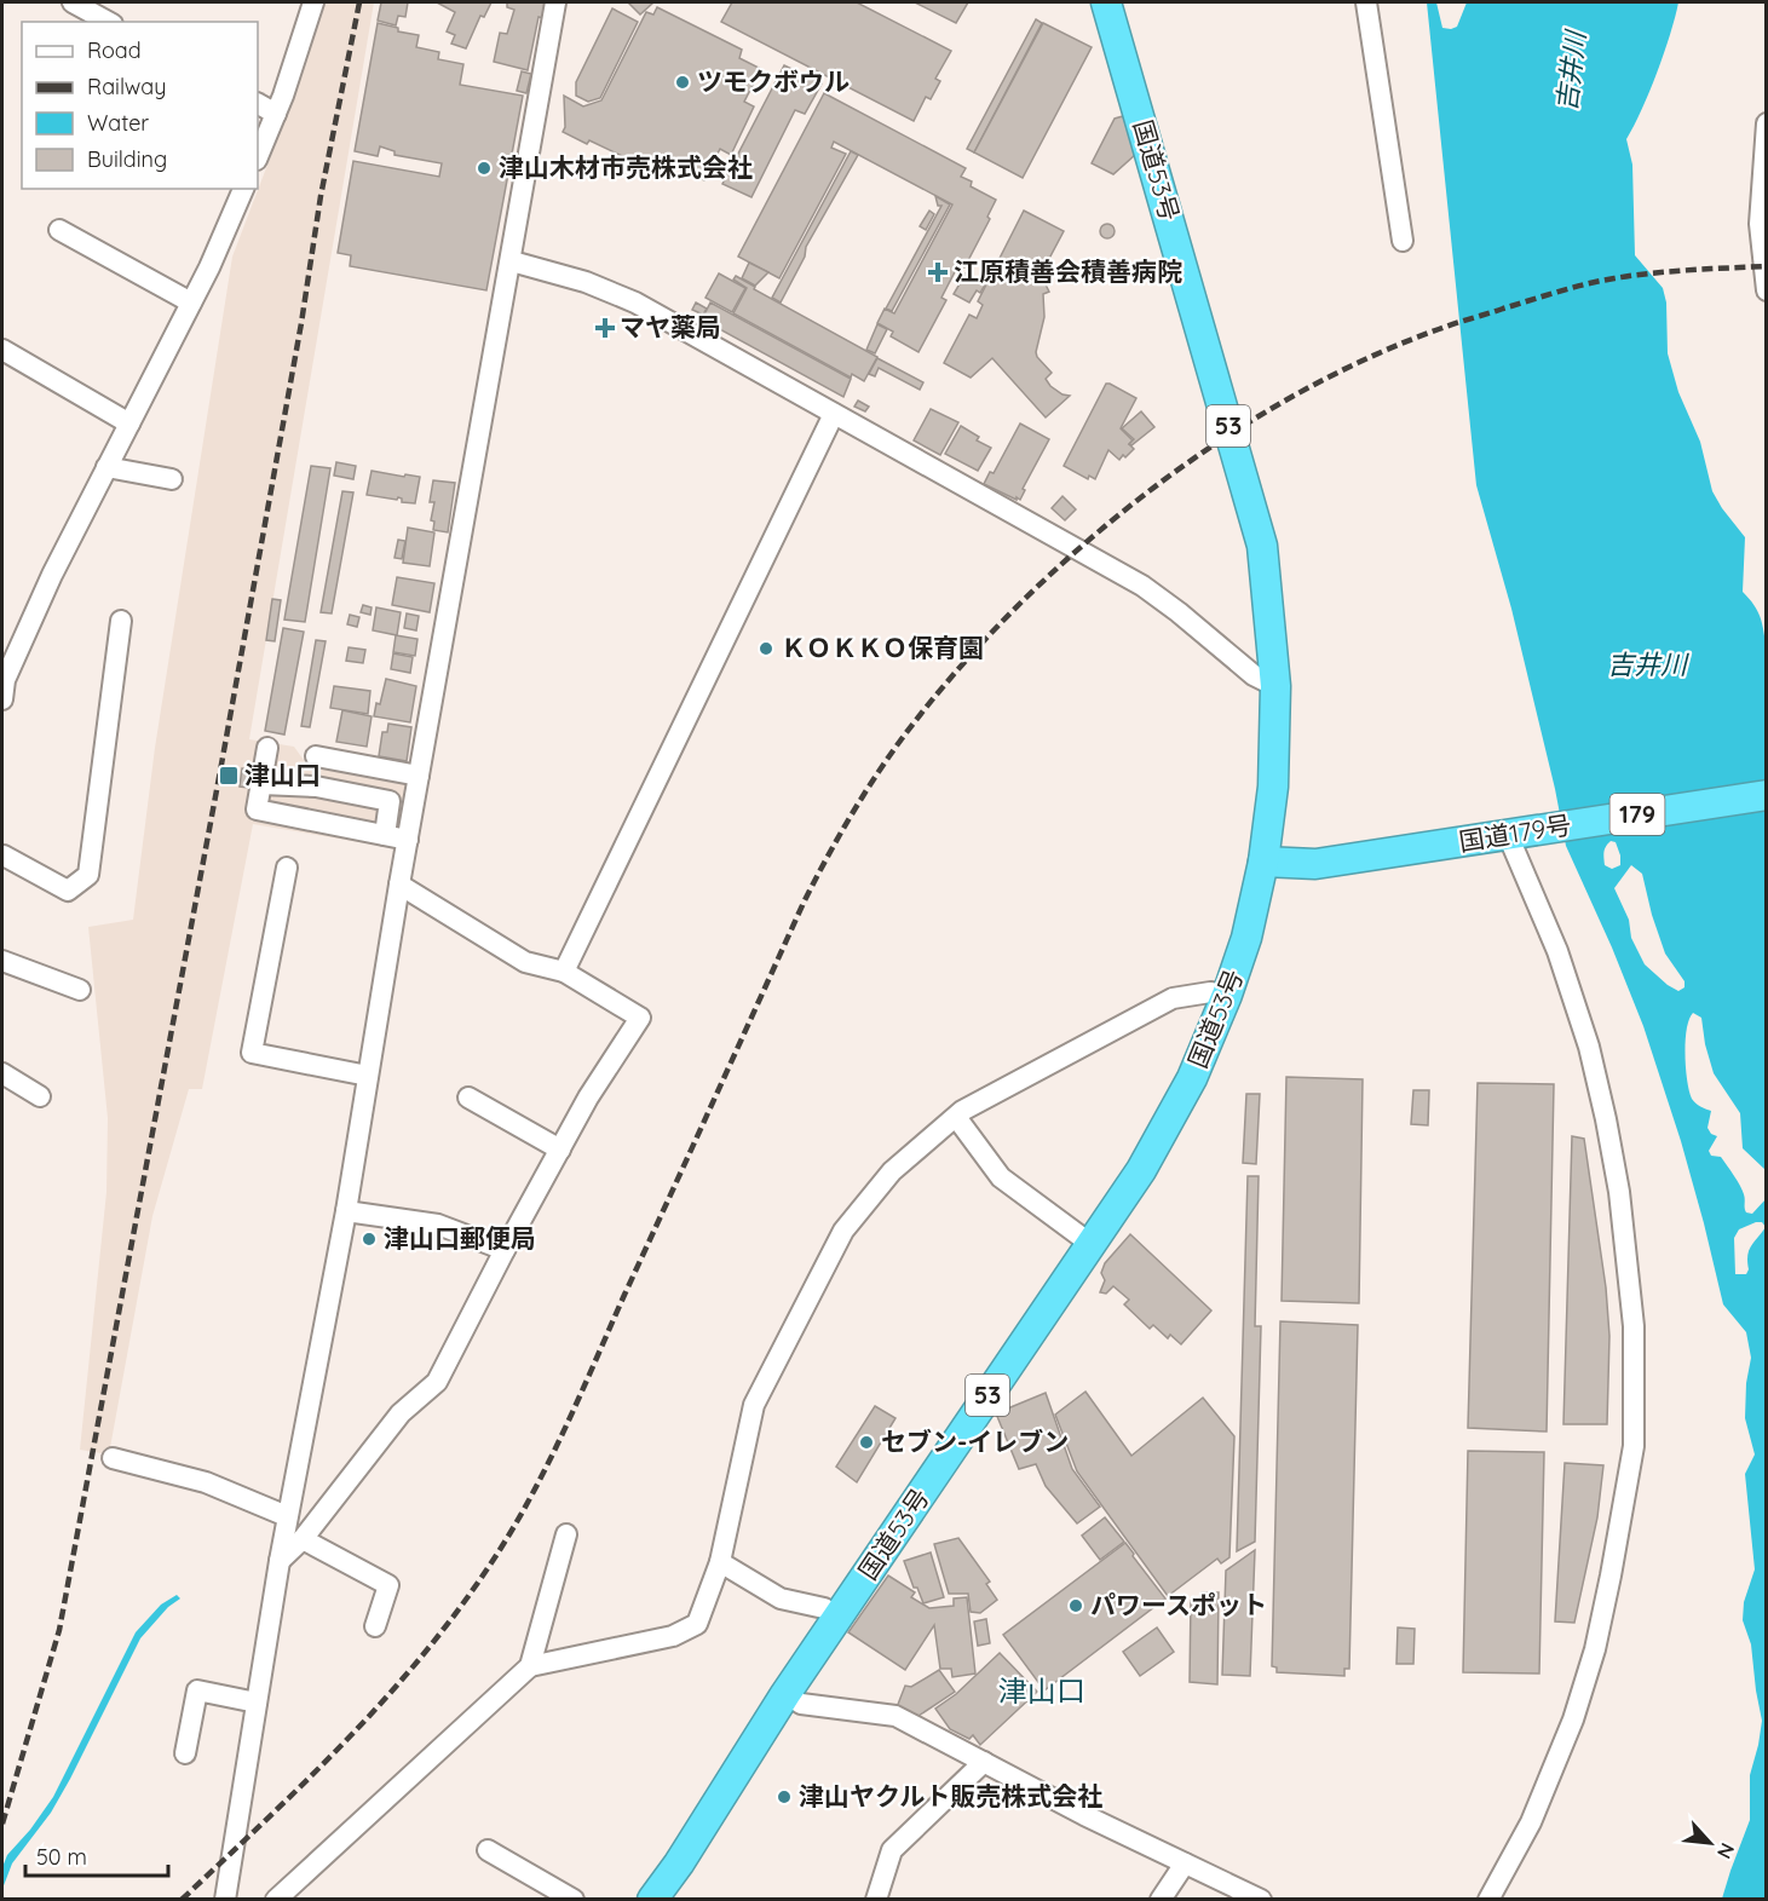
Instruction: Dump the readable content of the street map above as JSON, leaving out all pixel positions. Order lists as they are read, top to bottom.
{
  "streets": {
    "highway": [
      "国道53号",
      "53",
      "179",
      "国道179号"
    ]
  },
  "crossings": [
    ["国道53号", "国道179号"]
  ],
  "districts": ["津山口"],
  "water": ["吉井川"],
  "places": {
    "other": [
      "ツモクボウル",
      "津山木材市売株式会社",
      "ＫＯＫＫＯ保育園",
      "津山口郵便局",
      "セブン-イレブン",
      "パワースポット",
      "津山ヤクルト販売株式会社"
    ],
    "health": ["江原積善会積善病院", "マヤ薬局"],
    "transit": ["津山口"]
  },
  "legend": [
    "Road",
    "Railway",
    "Water",
    "Building"
  ],
  "scale_bar": "50 m",
  "north": "bottom right"
}
